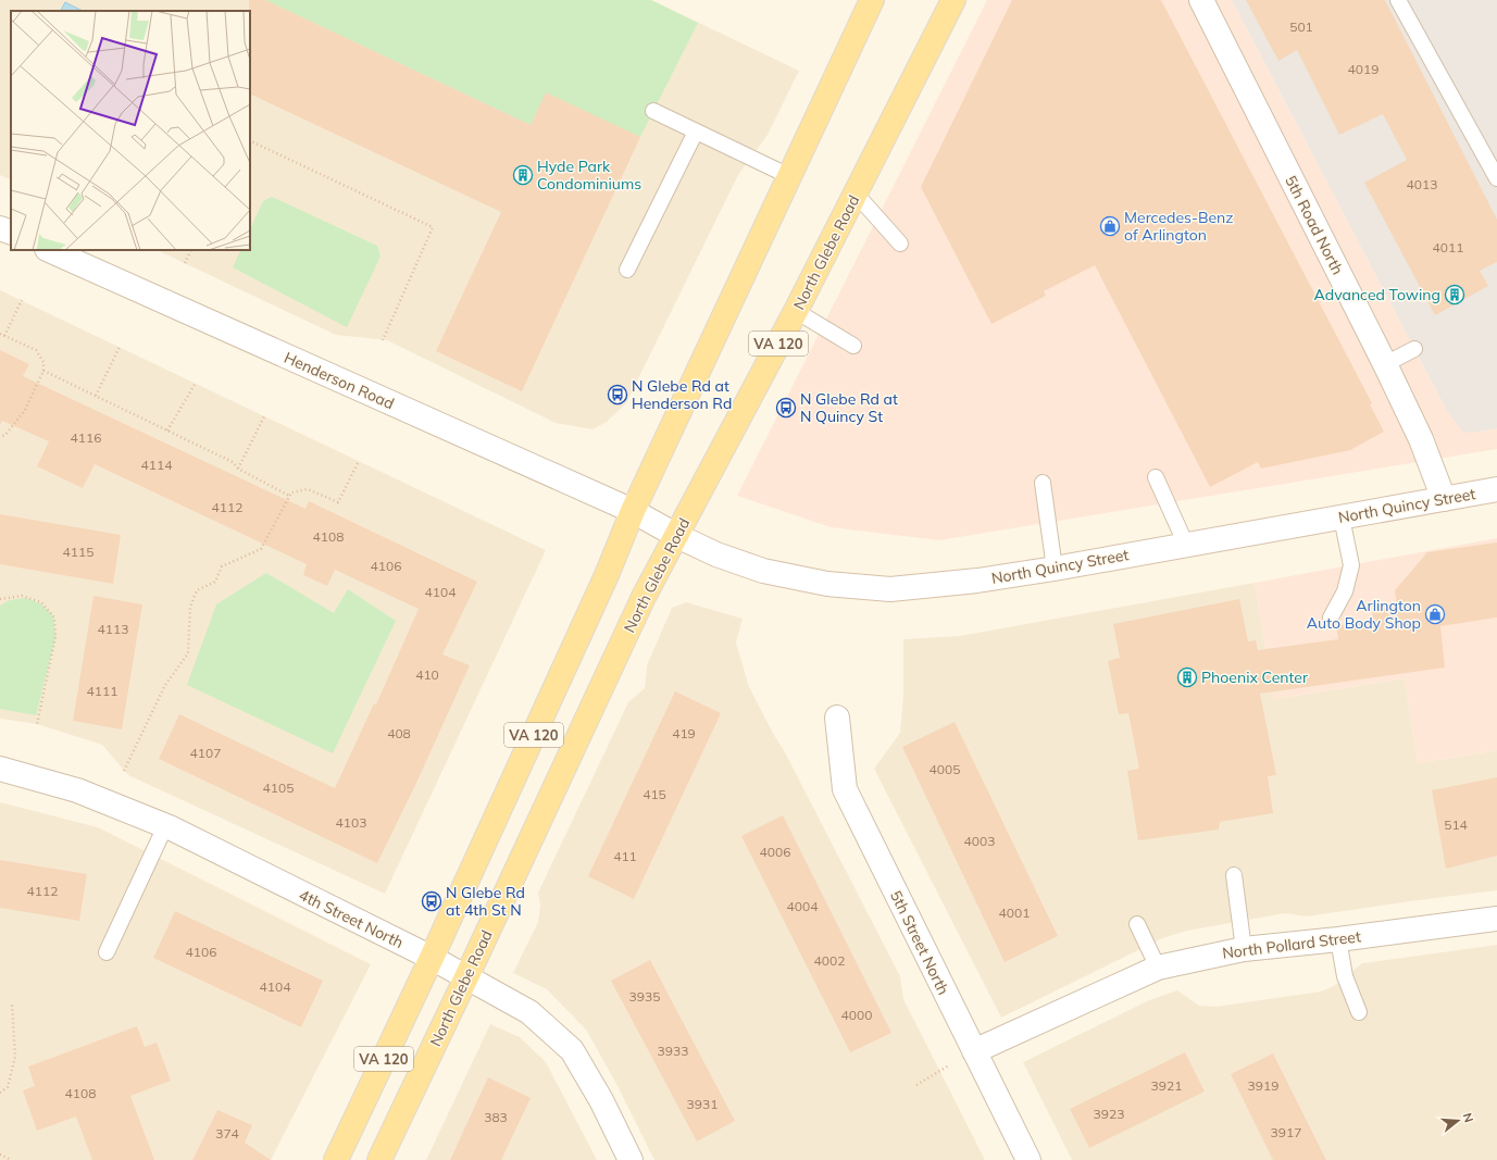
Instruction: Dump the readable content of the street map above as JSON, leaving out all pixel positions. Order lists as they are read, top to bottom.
{
  "streets": {
    "main road": ["North Glebe Road", "VA 120"],
    "street": [
      "5th Road North",
      "Henderson Road",
      "North Quincy Street",
      "4th Street North",
      "5th Street North",
      "North Pollard Street"
    ]
  },
  "crossings": [
    ["5th Road North", "North Quincy Street"],
    ["North Glebe Road", "North Quincy Street"],
    ["North Glebe Road", "4th Street North"],
    ["VA 120", "Henderson Road"],
    ["VA 120", "North Quincy Street"],
    ["VA 120", "4th Street North"],
    ["Henderson Road", "North Quincy Street"],
    ["5th Street North", "North Pollard Street"]
  ],
  "places": {
    "building": ["Hyde Park Condominiums", "Advanced Towing", "Phoenix Center"],
    "shop": ["Mercedes-Benz of Arlington", "Arlington Auto Body Shop"],
    "bus stop": ["N Glebe Rd at Henderson Rd", "N Glebe Rd at N Quincy St", "N Glebe Rd at 4th St N"]
  },
  "house_numbers": [
    "501",
    "4019",
    "4013",
    "4011",
    "4116",
    "4114",
    "4112",
    "4108",
    "4115",
    "4106",
    "4104",
    "4113",
    "410",
    "4111",
    "408",
    "419",
    "4107",
    "4005",
    "4105",
    "415",
    "4103",
    "514",
    "4003",
    "4006",
    "411",
    "4112",
    "4004",
    "4001",
    "4106",
    "4002",
    "4104",
    "3935",
    "4000",
    "3933",
    "3921",
    "3919",
    "4108",
    "3931",
    "3923",
    "383",
    "3917",
    "374"
  ],
  "north": "right"
}
